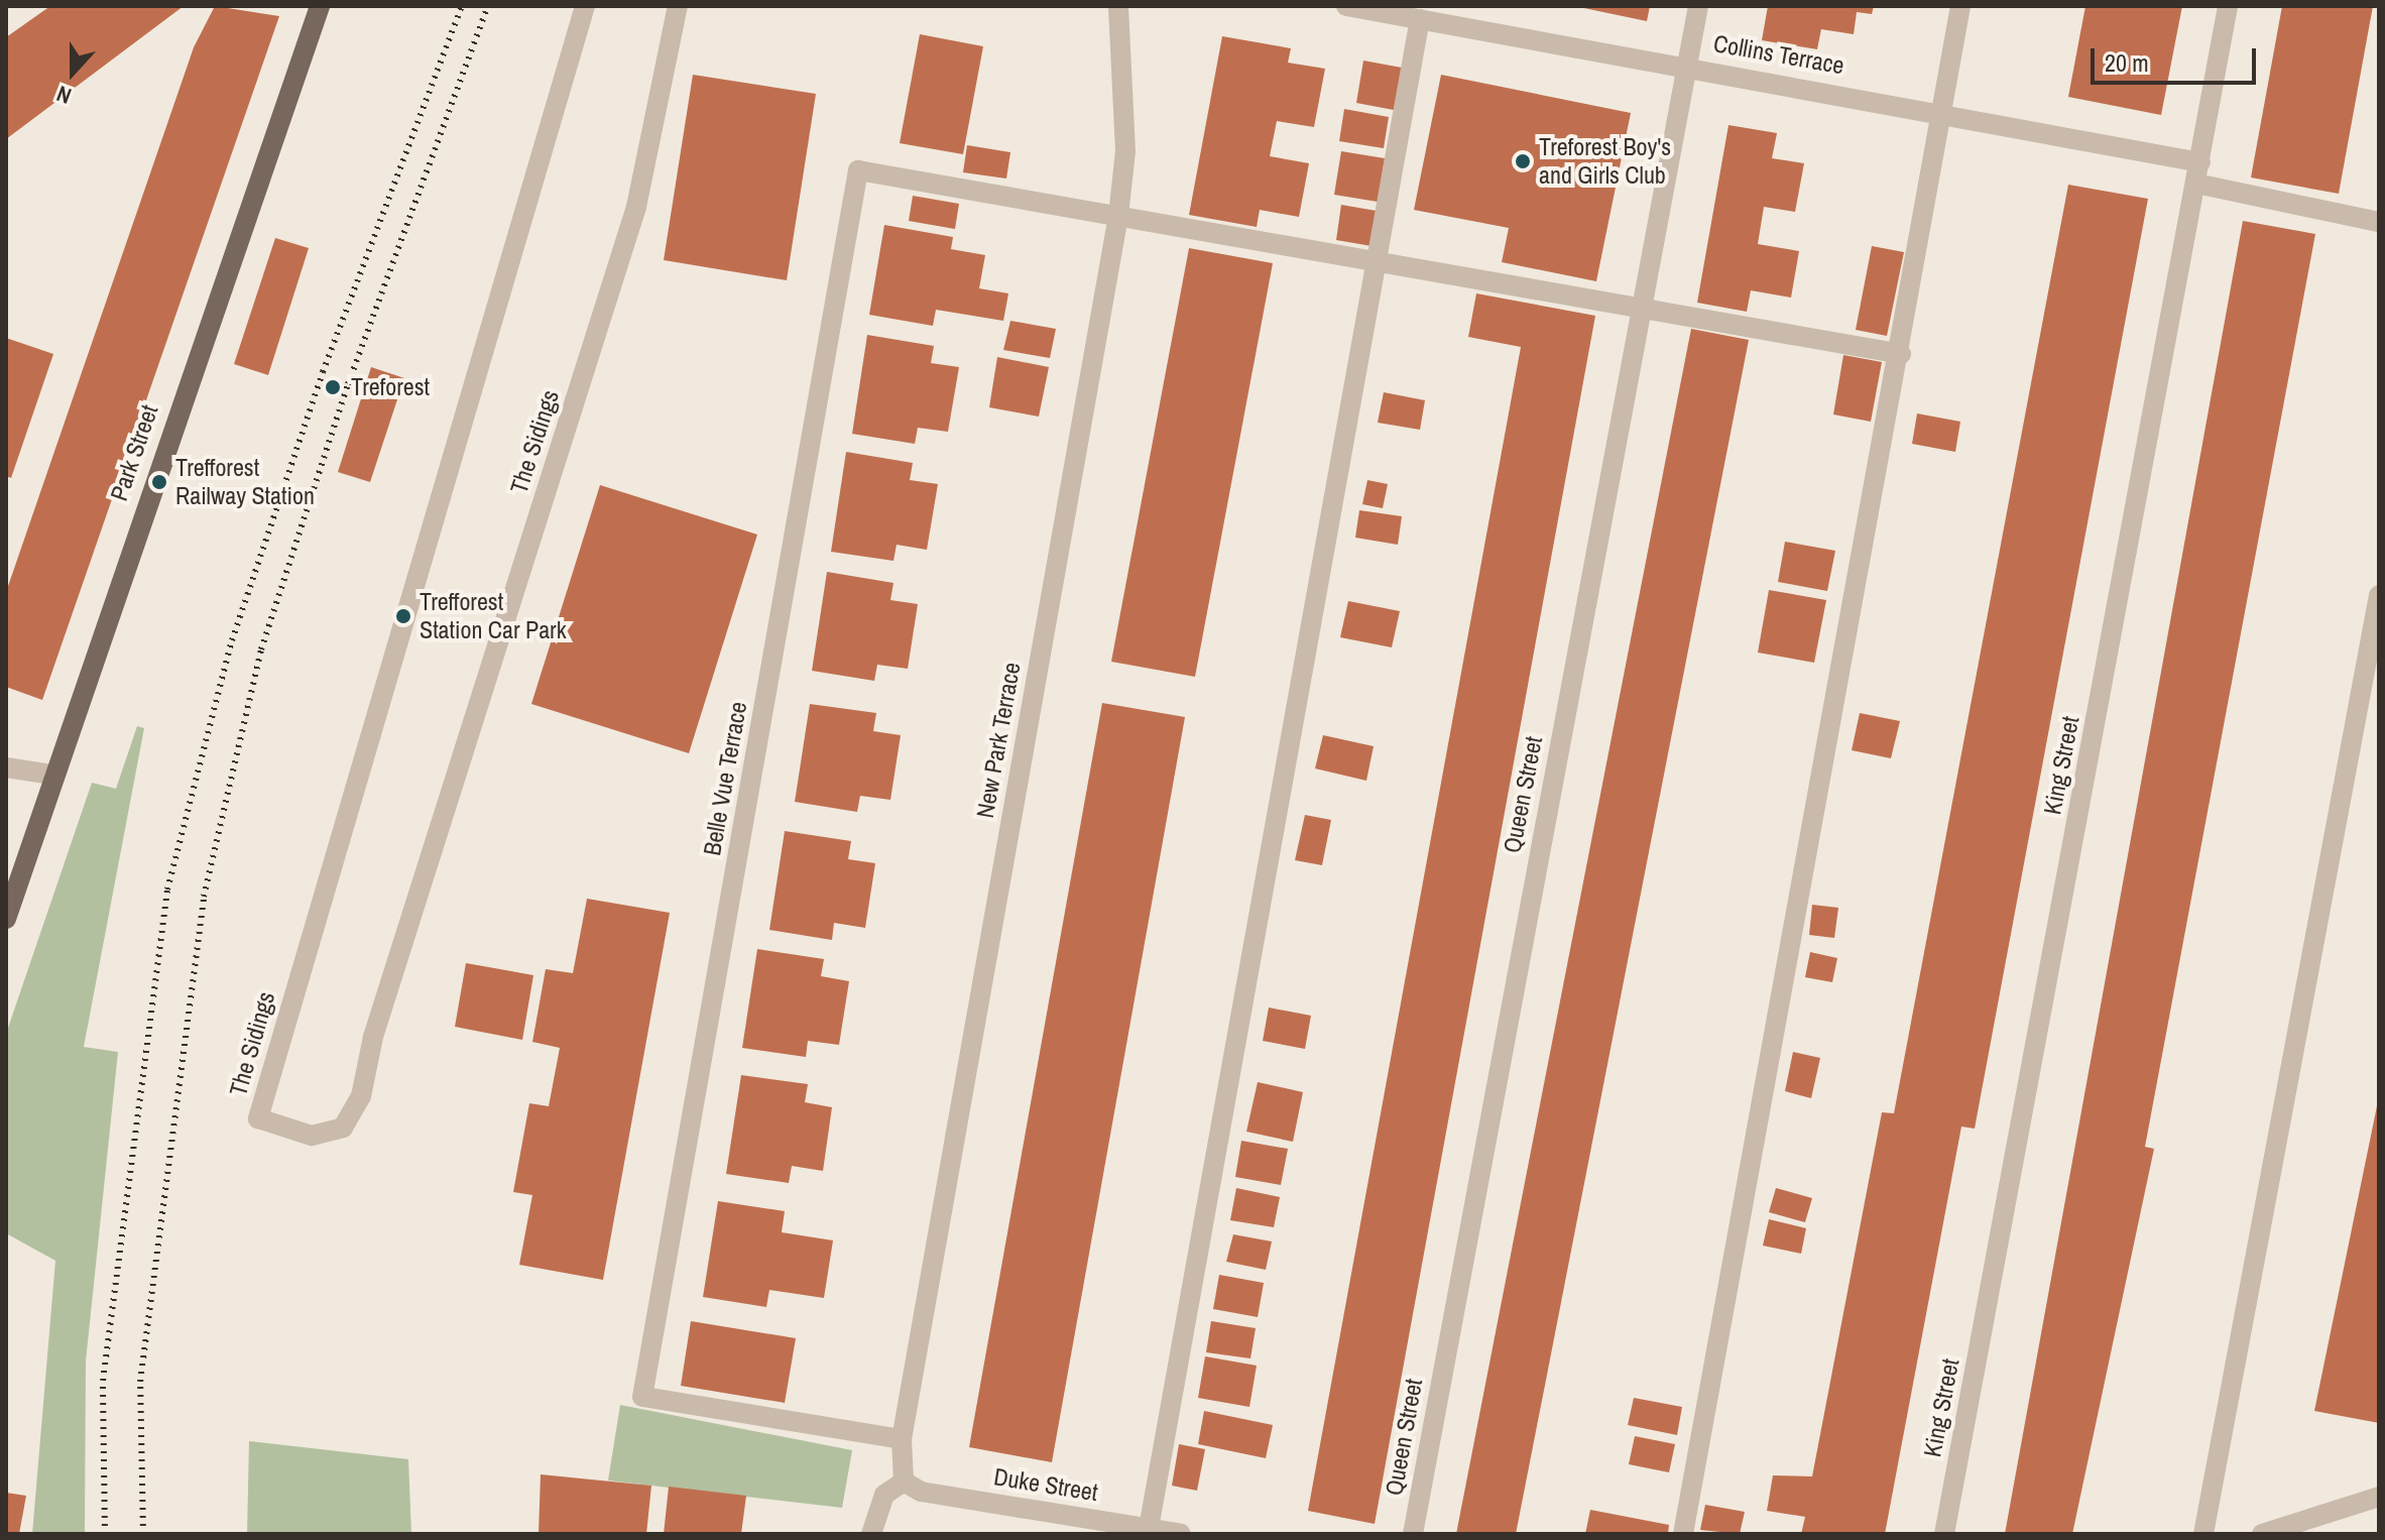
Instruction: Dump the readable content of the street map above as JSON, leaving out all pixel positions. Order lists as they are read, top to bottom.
{
  "streets": {
    "main road": ["Park Street"],
    "street": [
      "Collins Terrace",
      "The Sidings",
      "New Park Terrace",
      "King Street",
      "Belle Vue Terrace",
      "Queen Street",
      "Duke Street"
    ]
  },
  "crossings": [
    ["Collins Terrace", "King Street"],
    ["Collins Terrace", "Queen Street"],
    ["New Park Terrace", "Belle Vue Terrace"],
    ["New Park Terrace", "Duke Street"]
  ],
  "places": [
    "Treforest Boy's and Girls Club",
    "Treforest",
    "Trefforest Railway Station",
    "Trefforest Station Car Park"
  ],
  "scale_bar": "20 m",
  "north": "bottom"
}
